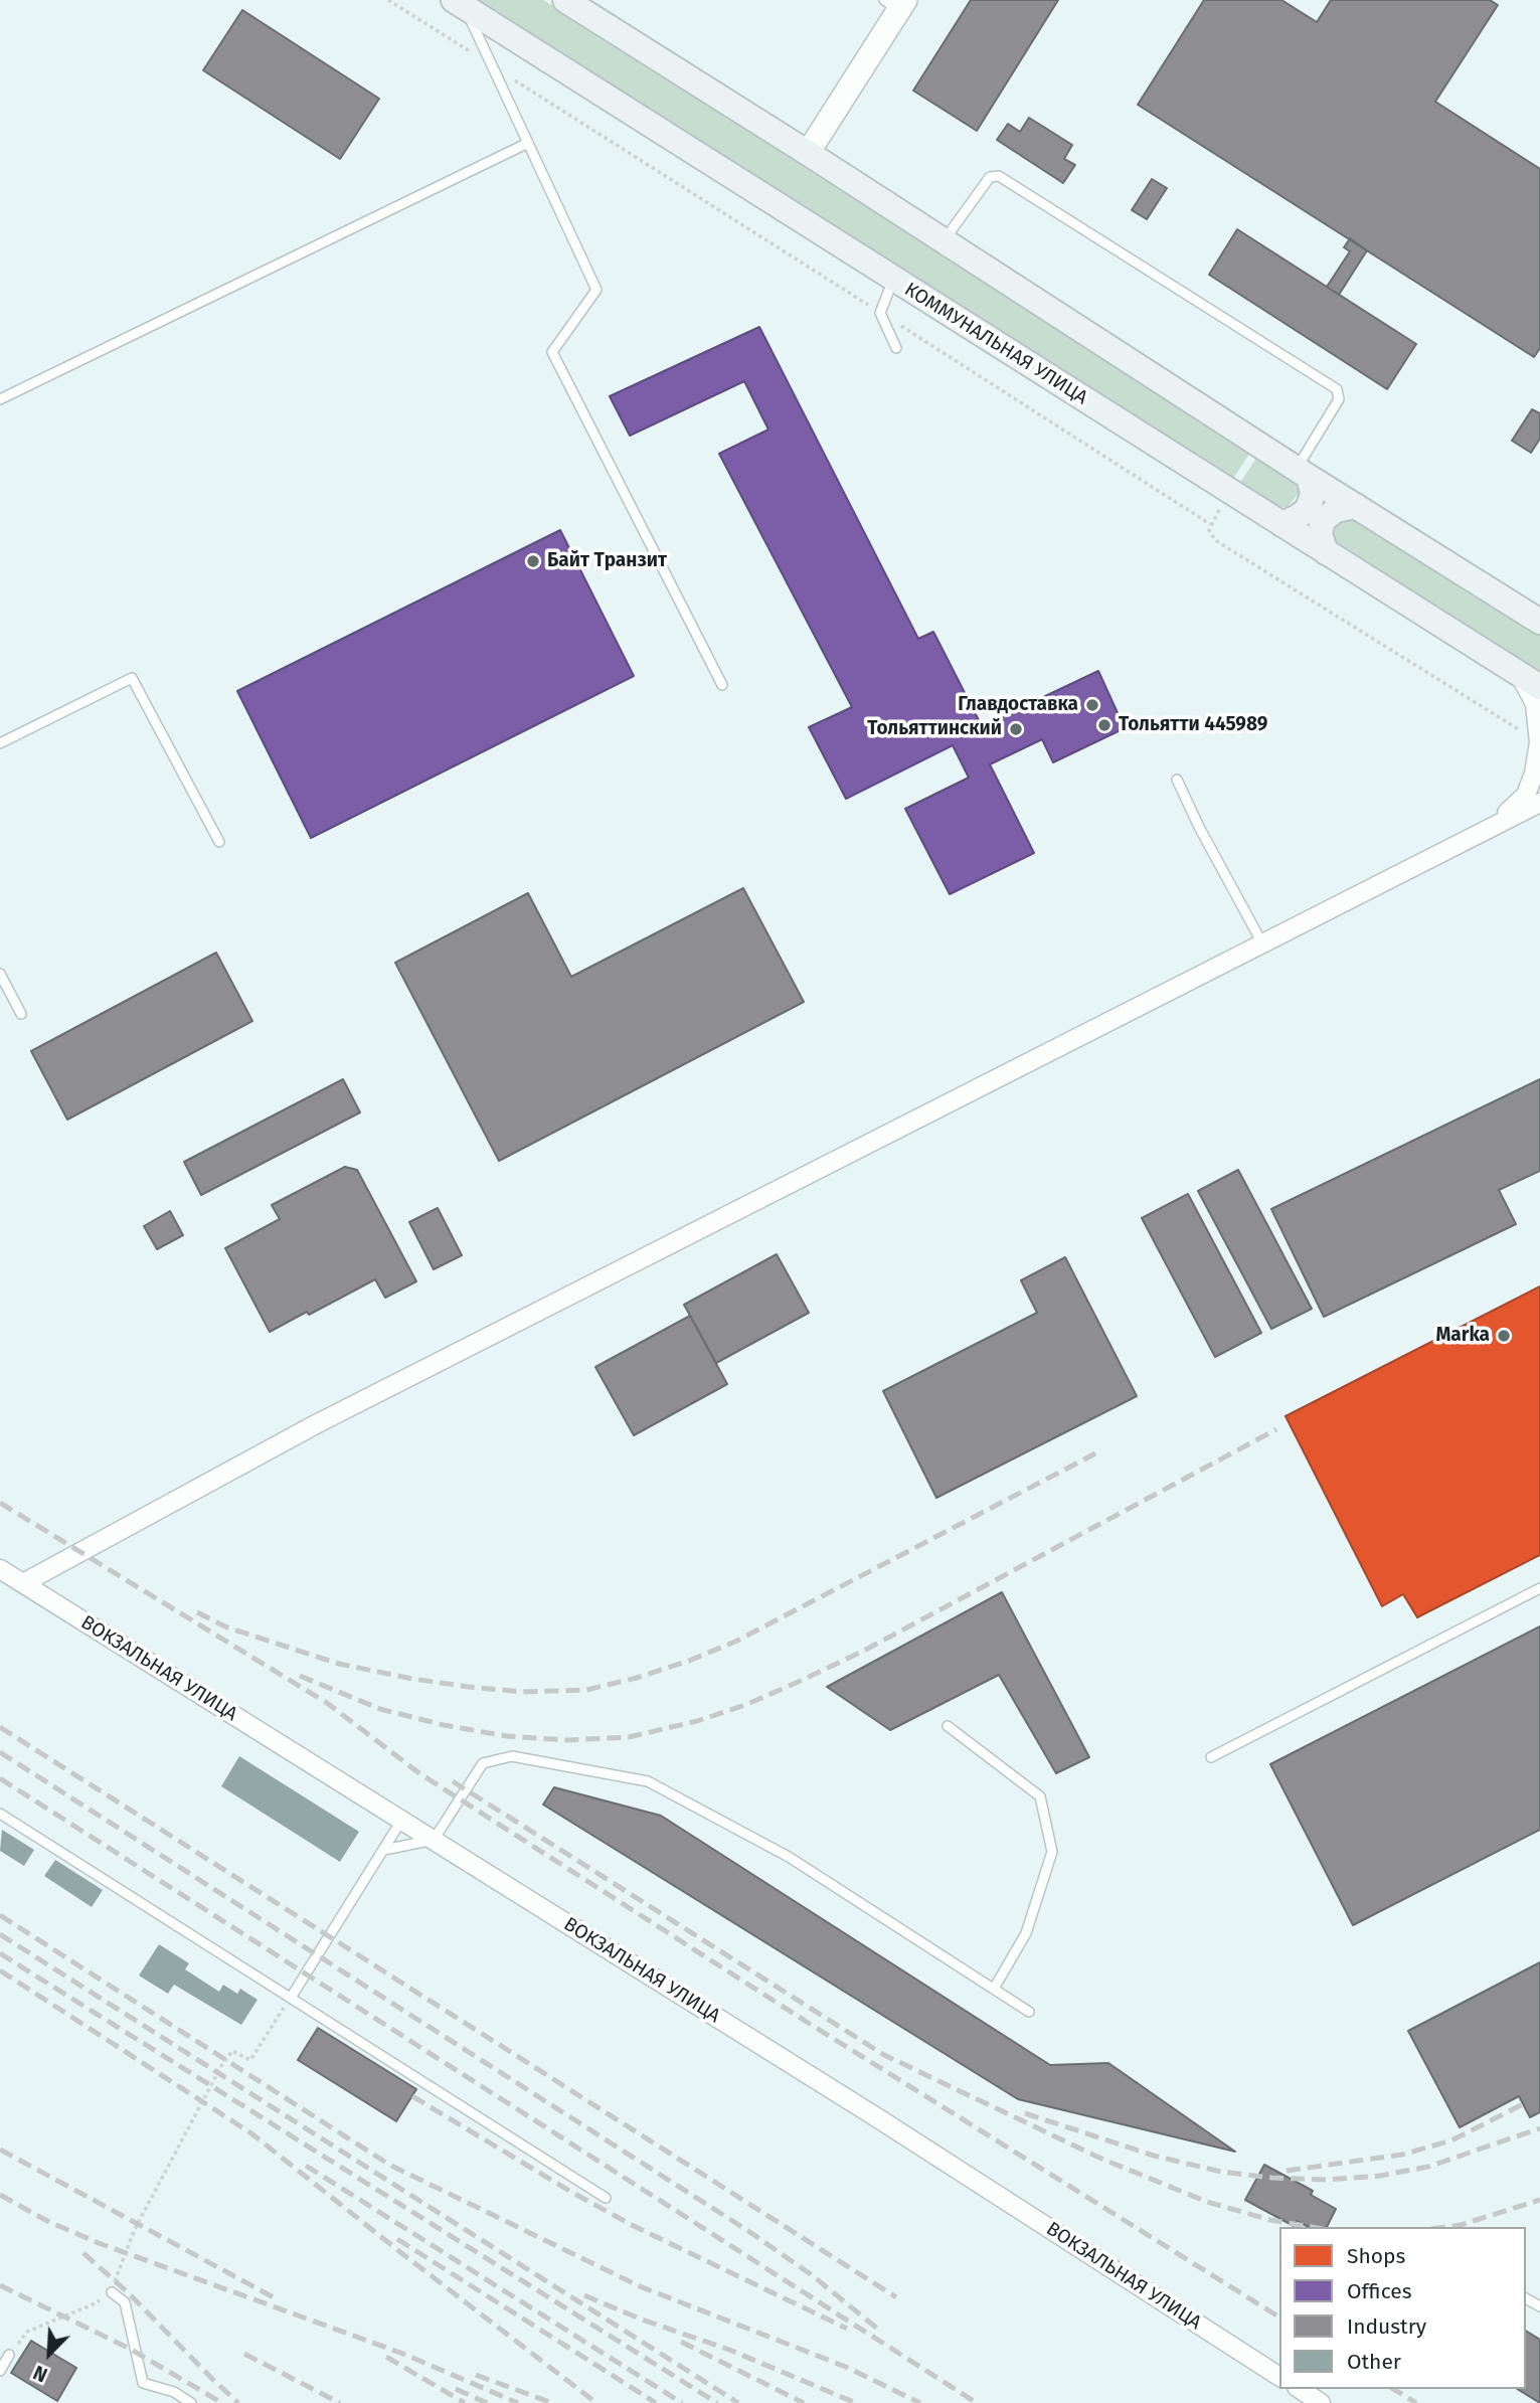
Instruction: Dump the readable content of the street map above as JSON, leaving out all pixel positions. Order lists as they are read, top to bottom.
{
  "streets": {
    "main road": ["КОММУНАЛЬНАЯ УЛИЦА"],
    "street": ["ВОКЗАЛЬНАЯ УЛИЦА"]
  },
  "places": [
    "Байт Транзит",
    "Главдоставка",
    "Тольятти 445989",
    "Тольяттинский",
    "Marka"
  ],
  "legend": [
    "Shops",
    "Offices",
    "Industry",
    "Other"
  ],
  "north": "bottom left"
}
